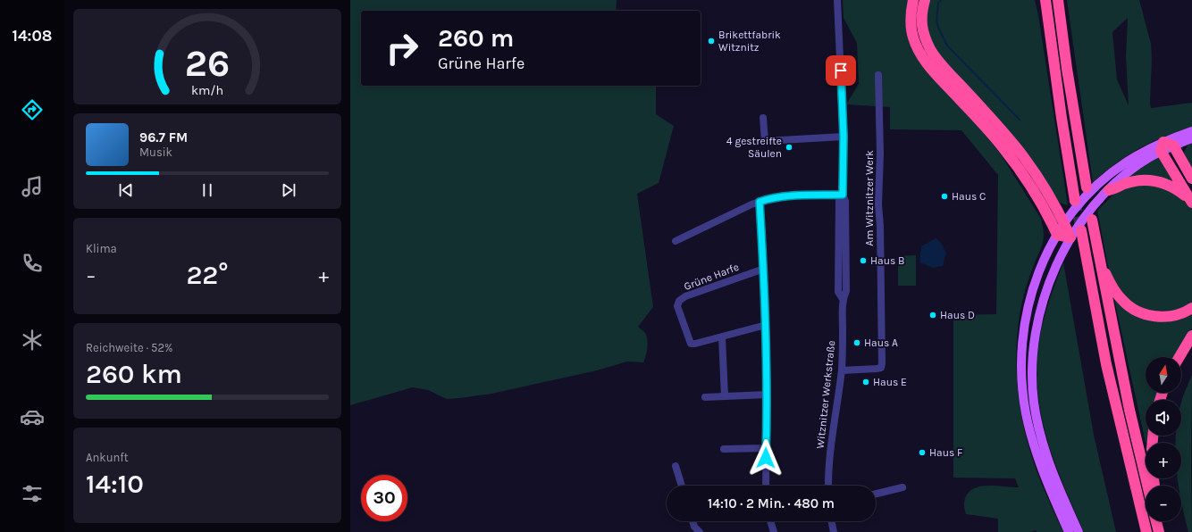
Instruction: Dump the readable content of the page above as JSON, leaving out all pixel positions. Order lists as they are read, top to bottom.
{
  "streets": {
    "street": ["Am Witznitzer Werk", "Grüne Harfe", "Witznitzer Werkstraße"]
  },
  "crossings": [
    ["Am Witznitzer Werk", "Witznitzer Werkstraße"]
  ],
  "places": [
    "Brikettfabrik Witznitz",
    "4 gestreifte Säulen",
    "Haus C",
    "Haus B",
    "Haus D",
    "Haus A",
    "Haus E",
    "Haus F"
  ],
  "north": "top",
  "page": {
    "tabs": "14:08",
    "turn": ["260 m", "Grüne Harfe"],
    "song": ["96.7 FM", "Musik"],
    "tile": [
      "Klima",
      ["Reichweite · 52%", "260 km"],
      ["Ankunft", "14:10"]
    ],
    "heat": ["−", "22°", "+"],
    "map_buttons": ["+", "−"],
    "limit": "30",
    "trip": "14:10 · 2 Min. · 480 m",
    "gauge": ["26", "km/h"]
  }
}
